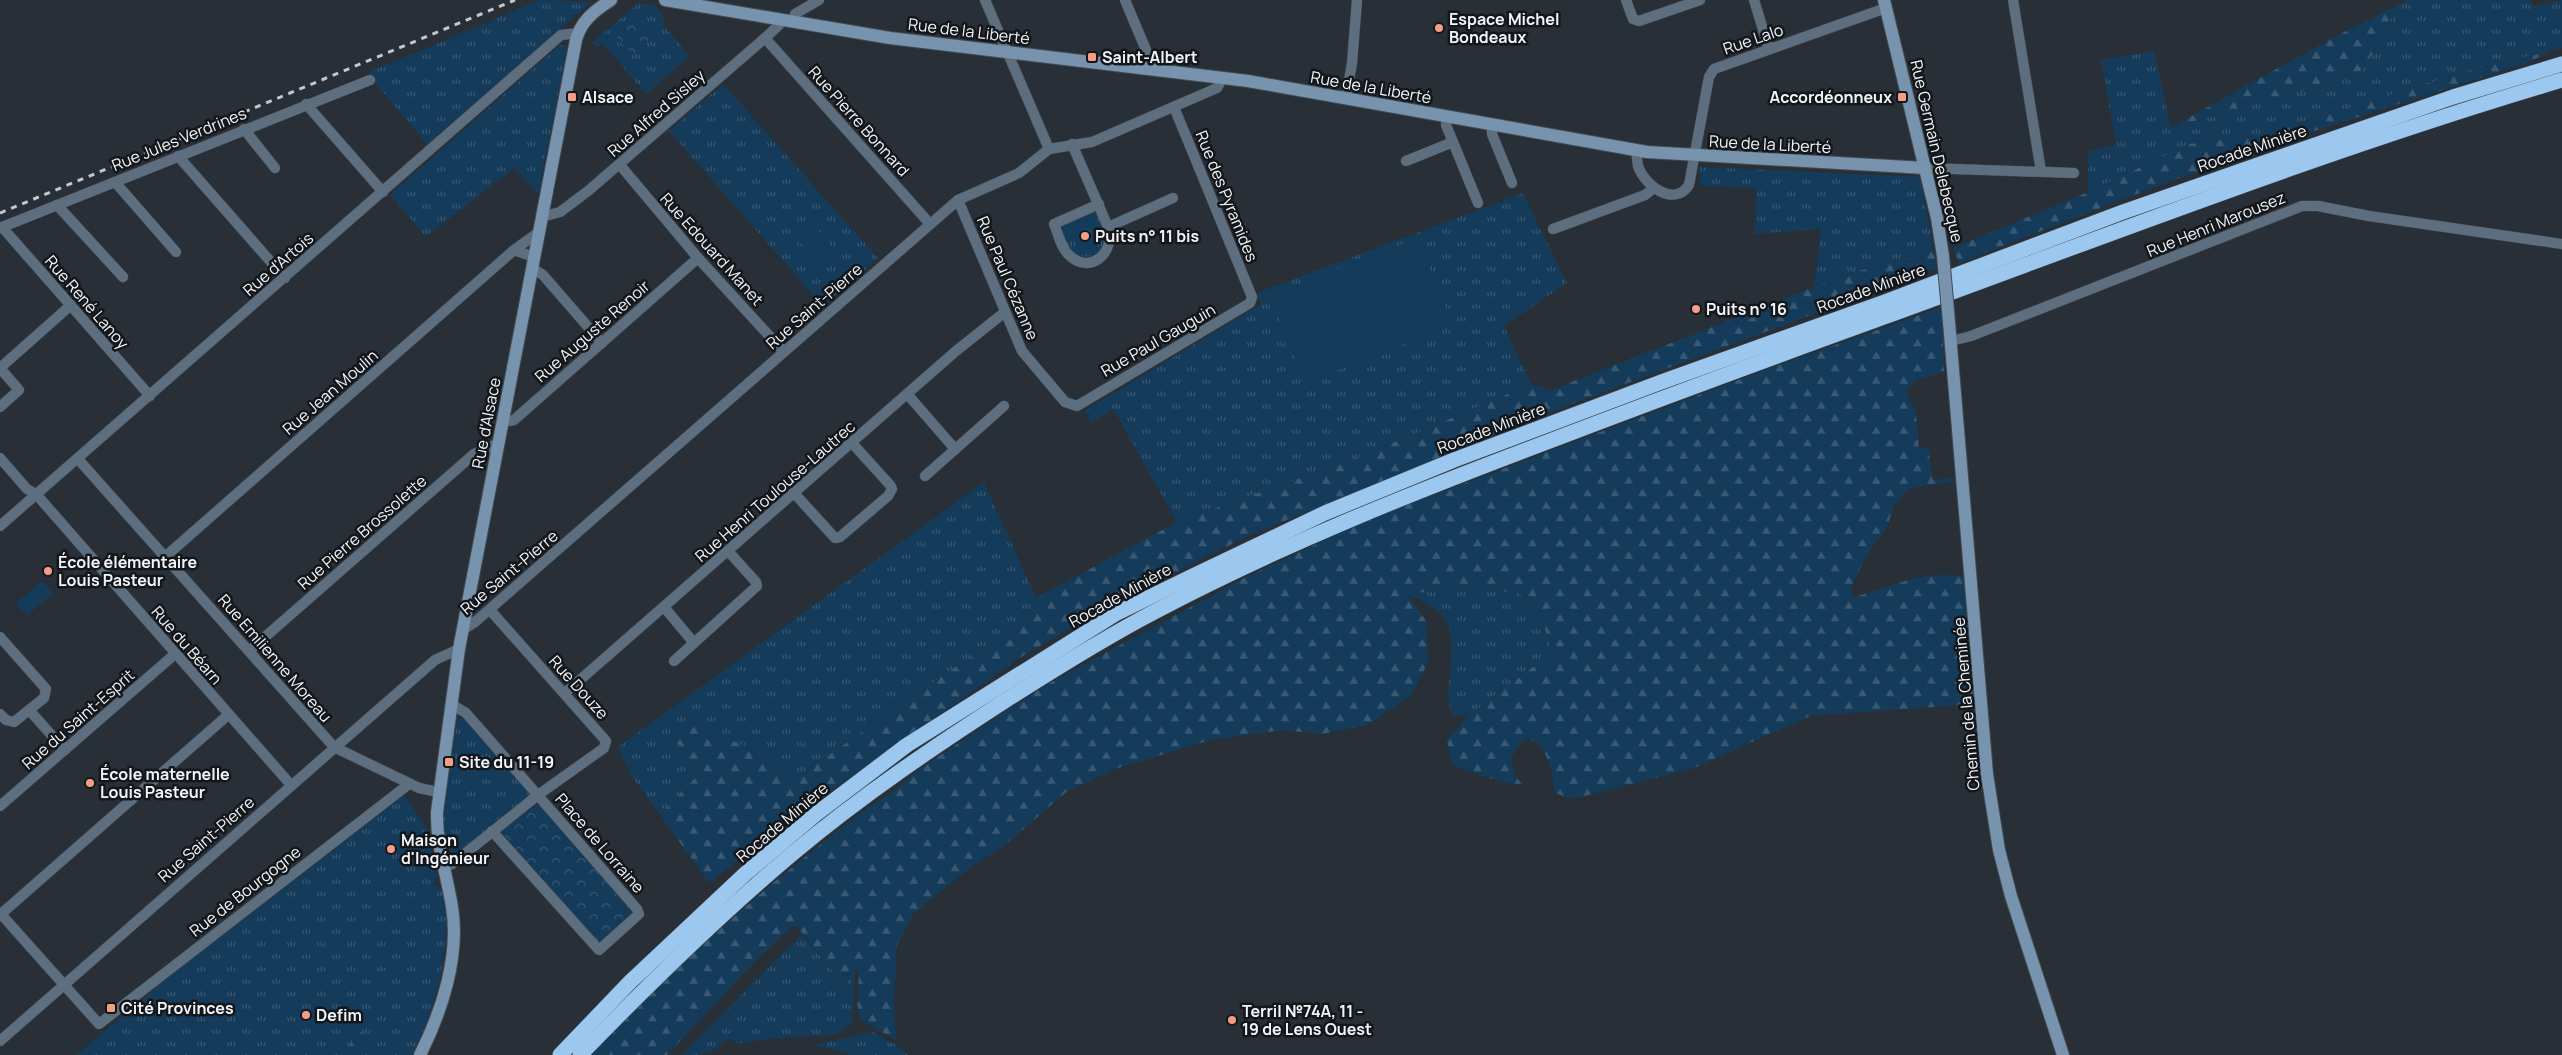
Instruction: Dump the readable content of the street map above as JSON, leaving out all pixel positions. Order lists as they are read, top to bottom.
{
  "streets": {
    "highway": ["Rocade Minière"],
    "street": [
      "Rue de la Liberté",
      "Rue Lalo",
      "Rue Alfred Sisley",
      "Rue Pierre Bonnard",
      "Rue Jules Verdrines",
      "Rue Germain Delebecque",
      "Rue des Pyramides",
      "Rue Henri Marousez",
      "Rue Edouard Manet",
      "Rue d'Artois",
      "Rue Paul Cézanne",
      "Rue René Lanoy",
      "Rue Saint-Pierre",
      "Rue Auguste Renoir",
      "Rue Paul Gauguin",
      "Rue Jean Moulin",
      "Rue d'Alsace",
      "Rue Henri Toulouse-Lautrec",
      "Rue Pierre Brossolette",
      "Rue du Béarn",
      "Rue Emilienne Moreau",
      "Rue Douze",
      "Chemin de la Cheminée",
      "Rue du Saint-Esprit",
      "Place de Lorraine",
      "Rue de Bourgogne"
    ]
  },
  "crossings": [
    ["Rue de la Liberté", "Rue Lalo"],
    ["Rue de la Liberté", "Rue Alfred Sisley"],
    ["Rue de la Liberté", "Rue Germain Delebecque"],
    ["Rue de la Liberté", "Rue Saint-Pierre"],
    ["Rue Lalo", "Rue Germain Delebecque"],
    ["Rue Alfred Sisley", "Rue Pierre Bonnard"],
    ["Rue Alfred Sisley", "Rue Edouard Manet"],
    ["Rue Alfred Sisley", "Rue d'Alsace"],
    ["Rue Pierre Bonnard", "Rue Saint-Pierre"],
    ["Rue Jules Verdrines", "Rue René Lanoy"],
    ["Rue Germain Delebecque", "Rue Henri Marousez"],
    ["Rue Germain Delebecque", "Chemin de la Cheminée"],
    ["Rue des Pyramides", "Rue Saint-Pierre"],
    ["Rue des Pyramides", "Rue Paul Gauguin"],
    ["Rue Henri Marousez", "Chemin de la Cheminée"],
    ["Rue Edouard Manet", "Rue Saint-Pierre"],
    ["Rue Edouard Manet", "Rue Auguste Renoir"],
    ["Rue d'Artois", "Rue René Lanoy"],
    ["Rue d'Artois", "Rue d'Alsace"],
    ["Rue d'Artois", "Rue du Béarn"],
    ["Rue d'Artois", "Rue Emilienne Moreau"],
    ["Rue Paul Cézanne", "Rue Saint-Pierre"],
    ["Rue Paul Cézanne", "Rue Paul Gauguin"],
    ["Rue Paul Cézanne", "Rue Henri Toulouse-Lautrec"],
    ["Rue Saint-Pierre", "Rue d'Alsace"],
    ["Rue Saint-Pierre", "Rue du Béarn"],
    ["Rue Saint-Pierre", "Rue Emilienne Moreau"],
    ["Rue Saint-Pierre", "Rue Douze"],
    ["Rue Saint-Pierre", "Rue de Bourgogne"],
    ["Rue Auguste Renoir", "Rue d'Alsace"],
    ["Rue Jean Moulin", "Rue d'Alsace"],
    ["Rue Jean Moulin", "Rue Emilienne Moreau"],
    ["Rue d'Alsace", "Rue Pierre Brossolette"],
    ["Rue d'Alsace", "Rue Emilienne Moreau"],
    ["Rue d'Alsace", "Place de Lorraine"],
    ["Rue Henri Toulouse-Lautrec", "Rue Douze"],
    ["Rue Pierre Brossolette", "Rue Emilienne Moreau"],
    ["Rue du Béarn", "Rue du Saint-Esprit"],
    ["Rue Emilienne Moreau", "Rue de Bourgogne"],
    ["Rue Douze", "Place de Lorraine"]
  ],
  "places": {
    "other": [
      "Espace Michel Bondeaux",
      "Puits n° 11 bis",
      "Puits n° 16",
      "École élémentaire Louis Pasteur",
      "École maternelle Louis Pasteur",
      "Maison d'Ingénieur",
      "Defim",
      "Terril №74A, 11 - 19 de Lens Ouest"
    ],
    "transit": [
      "Saint-Albert",
      "Alsace",
      "Accordéonneux",
      "Site du 11-19",
      "Cité Provinces"
    ]
  }
}
